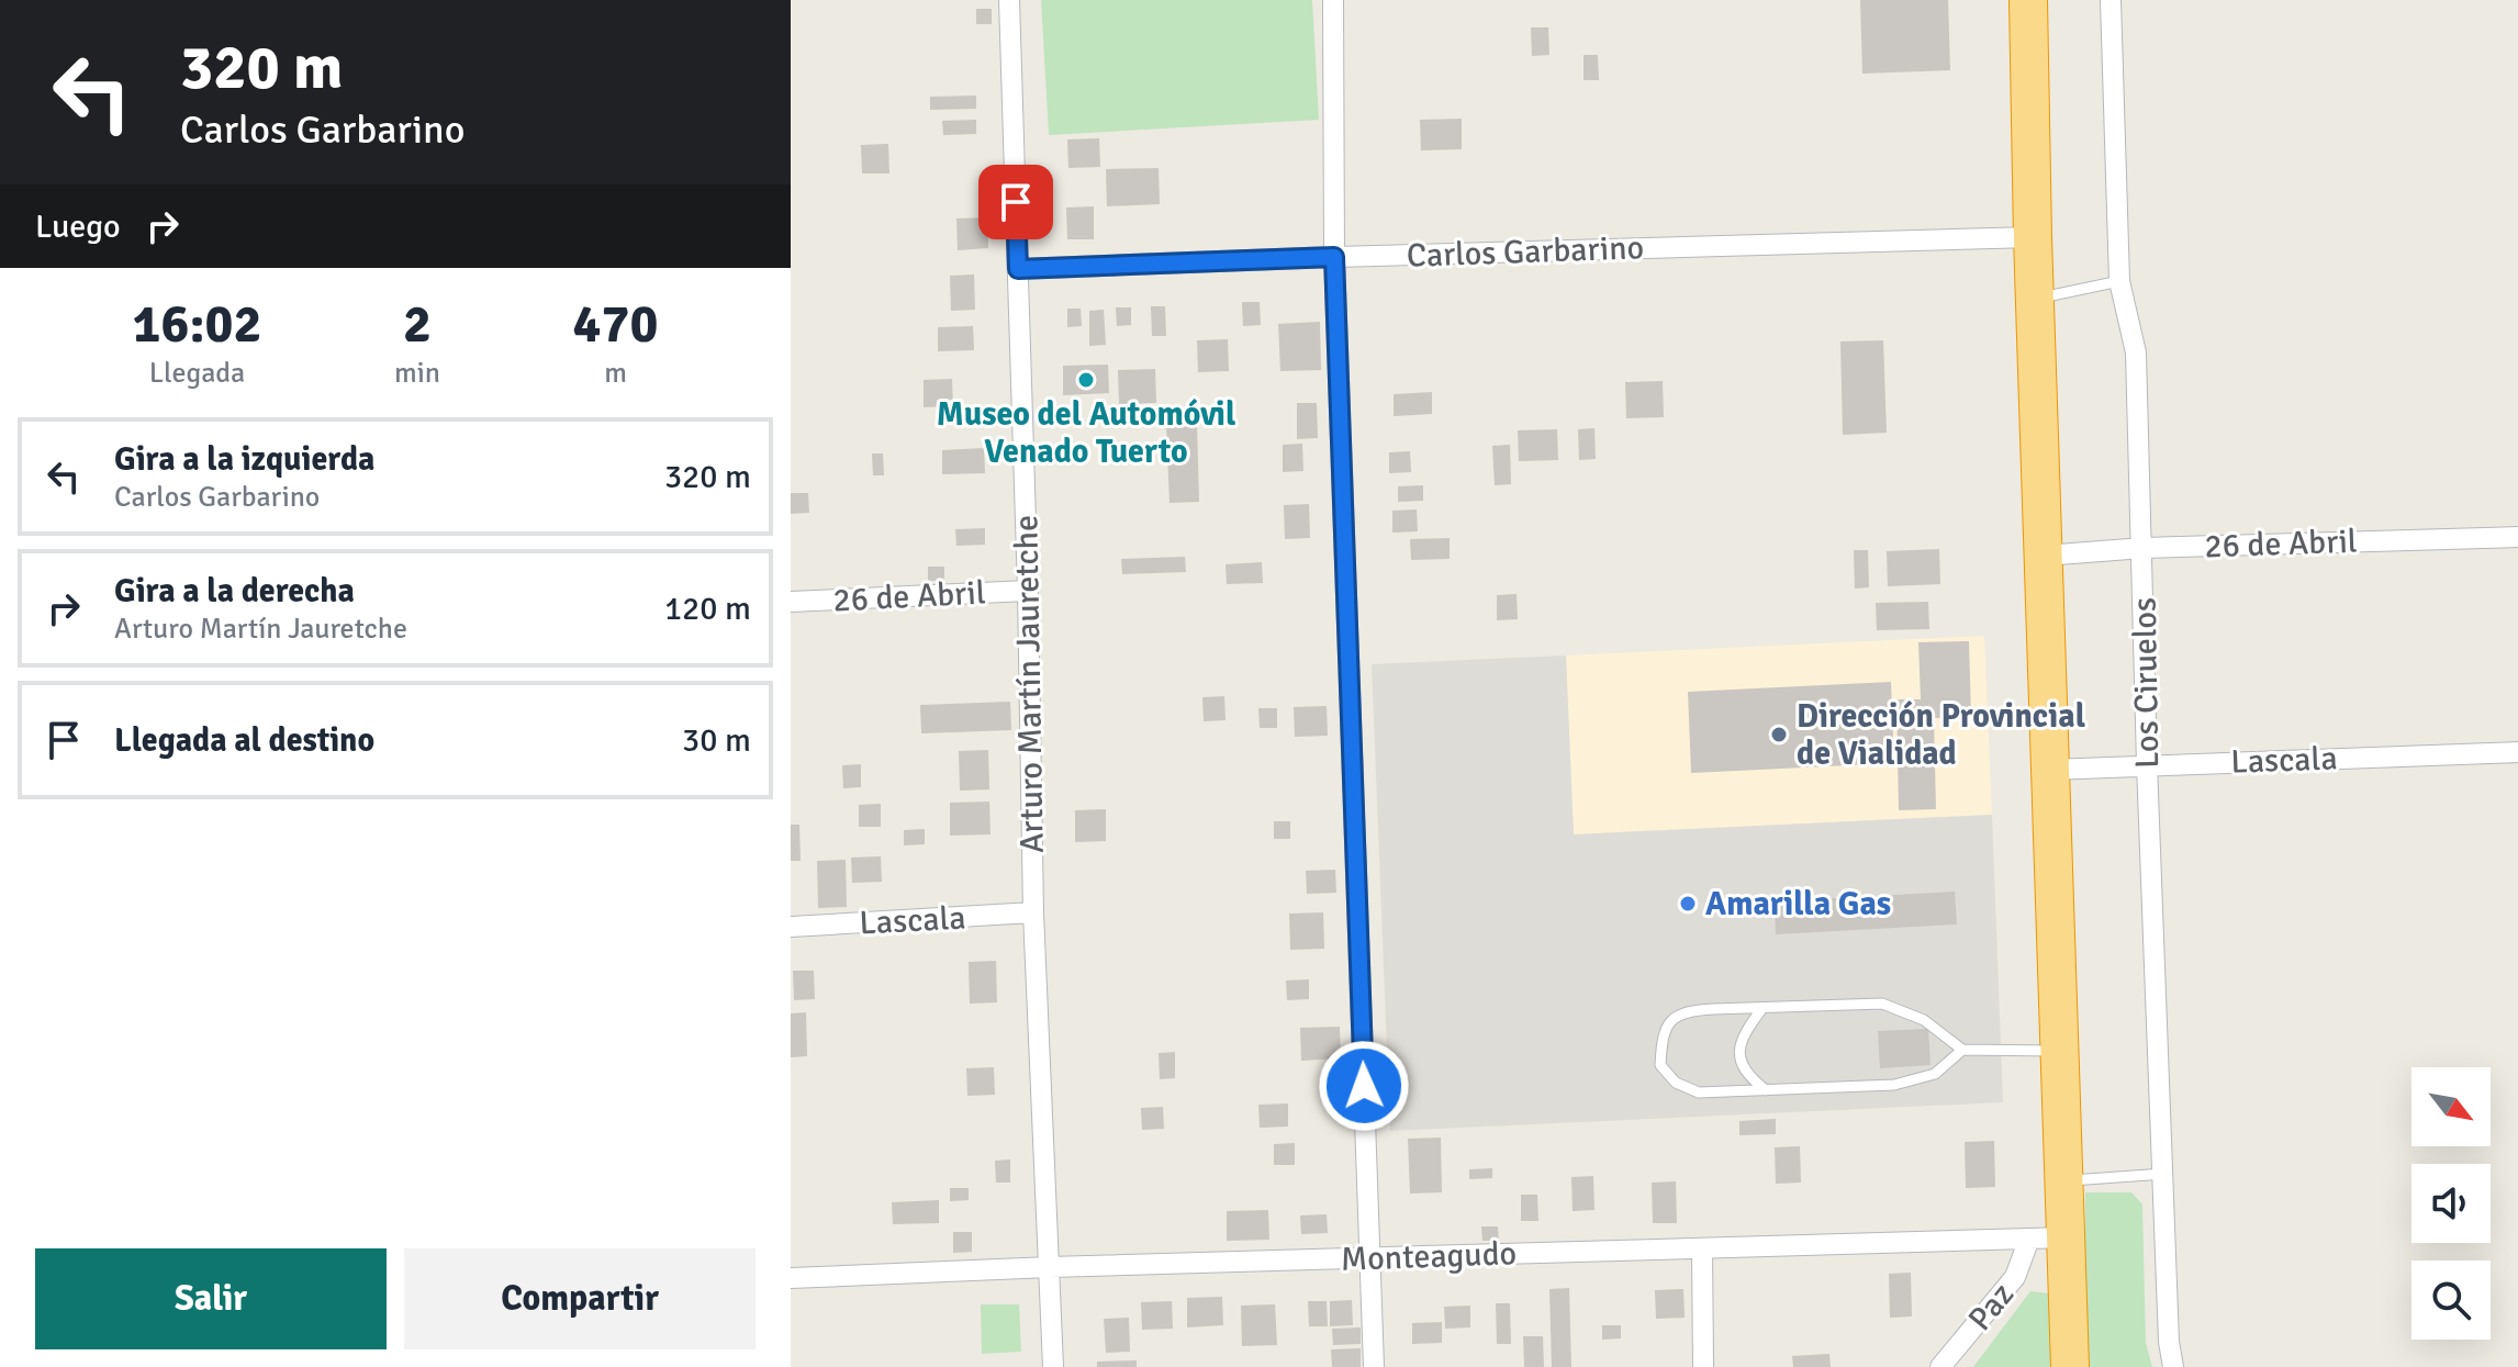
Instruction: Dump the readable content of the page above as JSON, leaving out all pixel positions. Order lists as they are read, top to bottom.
{
  "streets": {
    "street": [
      "Carlos Garbarino",
      "26 de Abril",
      "Los Ciruelos",
      "Arturo Martín Jauretche",
      "Lascala",
      "Monteagudo",
      "Paz"
    ]
  },
  "crossings": [
    ["Carlos Garbarino", "Arturo Martín Jauretche"],
    ["26 de Abril", "Los Ciruelos"],
    ["26 de Abril", "Arturo Martín Jauretche"],
    ["Los Ciruelos", "Lascala"],
    ["Arturo Martín Jauretche", "Lascala"],
    ["Arturo Martín Jauretche", "Monteagudo"],
    ["Monteagudo", "Paz"]
  ],
  "places": ["Museo del Automóvil Venado Tuerto", "Dirección Provincial de Vialidad", "Amarilla Gas"],
  "north": "bottom right",
  "page": {
    "turn": ["320 m", "Carlos Garbarino"],
    "then": "Luego",
    "eta": [
      "16:02",
      "Llegada",
      "2",
      "min",
      "470",
      "m"
    ],
    "list": [
      {
        "name": "Gira a la izquierda",
        "note": "Carlos Garbarino",
        "value": "320 m"
      },
      {
        "name": "Gira a la derecha",
        "note": "Arturo Martín Jauretche",
        "value": "120 m"
      },
      {
        "name": "Llegada al destino",
        "value": "30 m"
      }
    ],
    "buttons": ["Salir", "Compartir"]
  }
}
